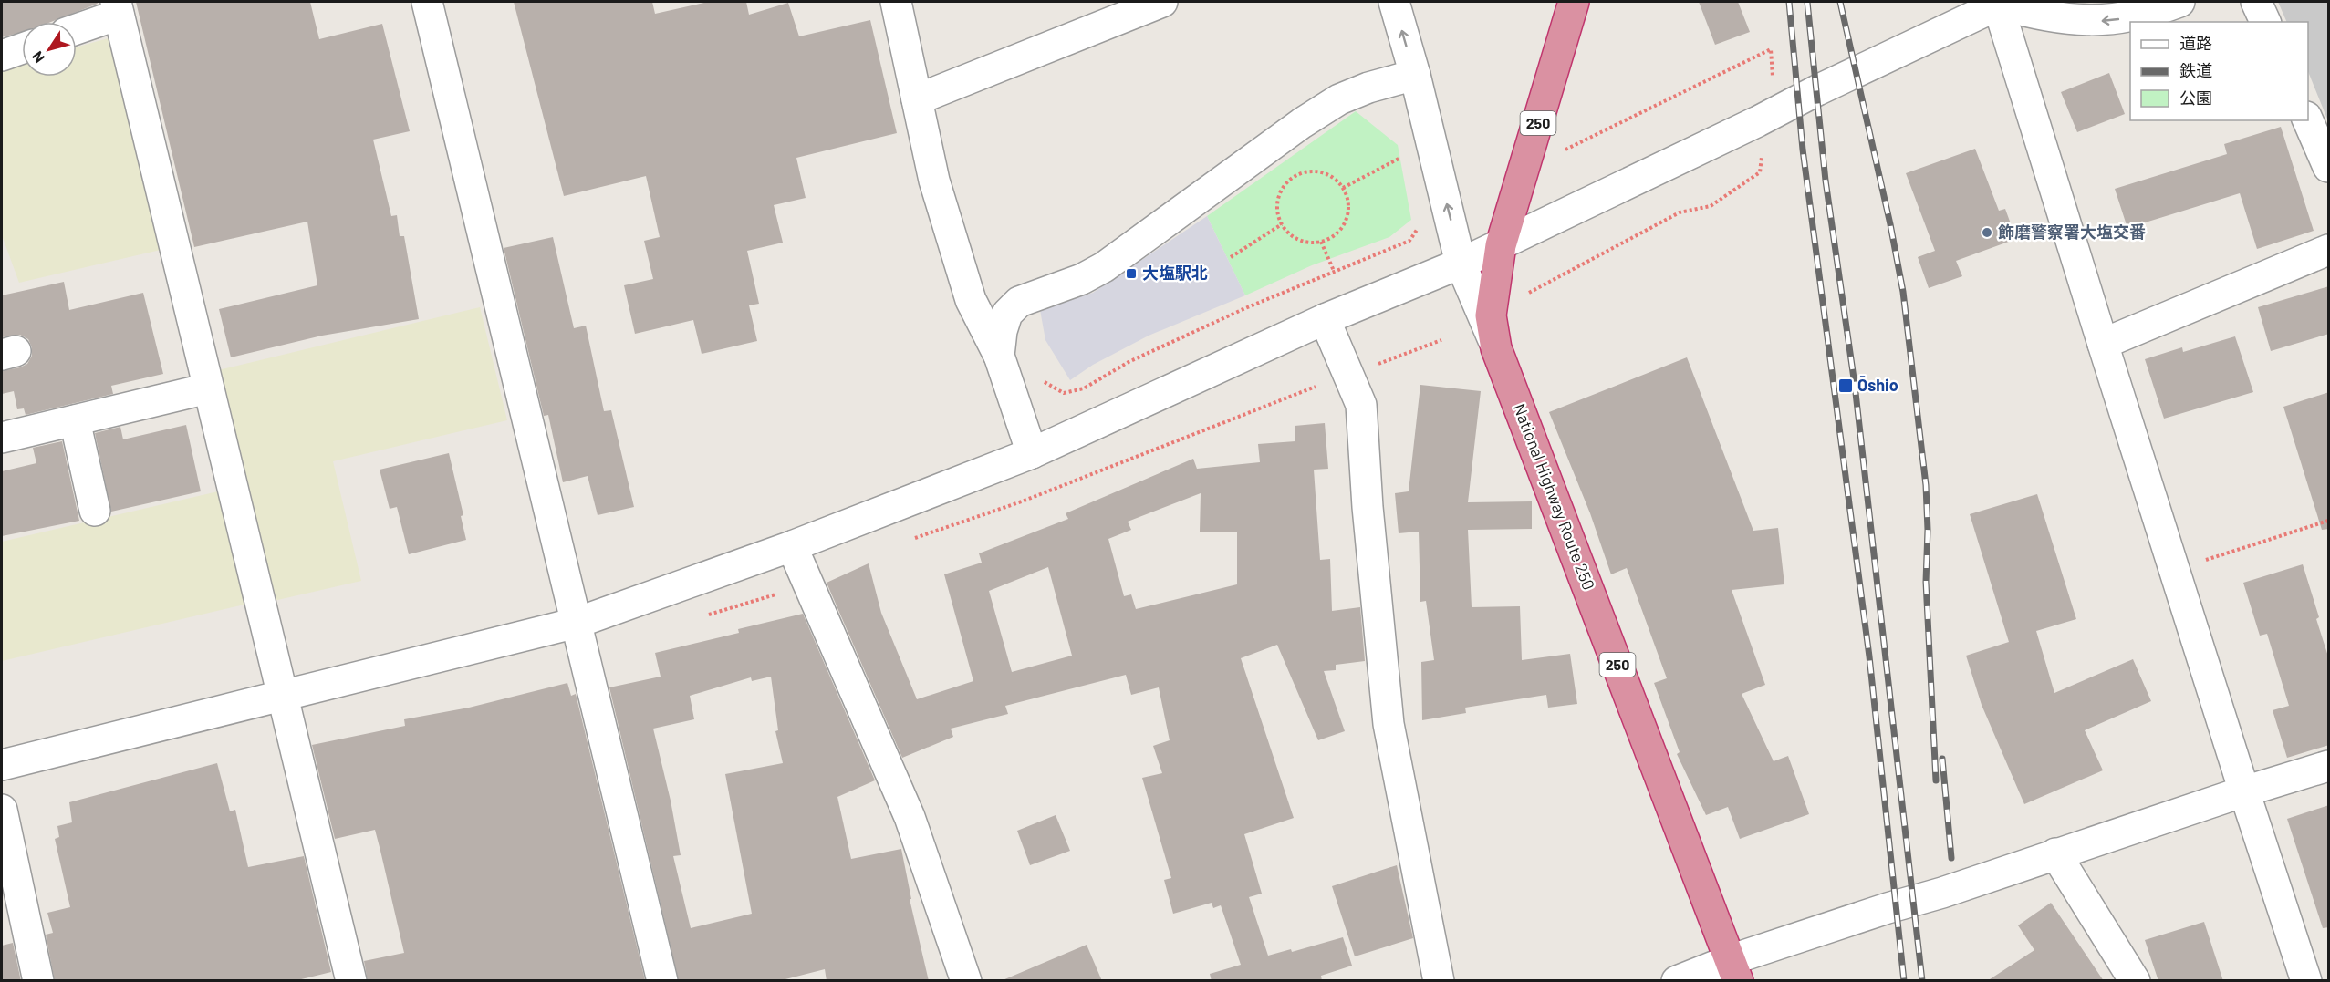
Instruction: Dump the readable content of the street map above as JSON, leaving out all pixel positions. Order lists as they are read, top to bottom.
{
  "streets": {
    "highway": ["250", "National Highway Route 250"]
  },
  "places": {
    "other": ["飾磨警察署大塩交番"],
    "transit": ["大塩駅北", "Ōshio"]
  },
  "legend": ["道路", "鉄道", "公園"],
  "north": "bottom left"
}
